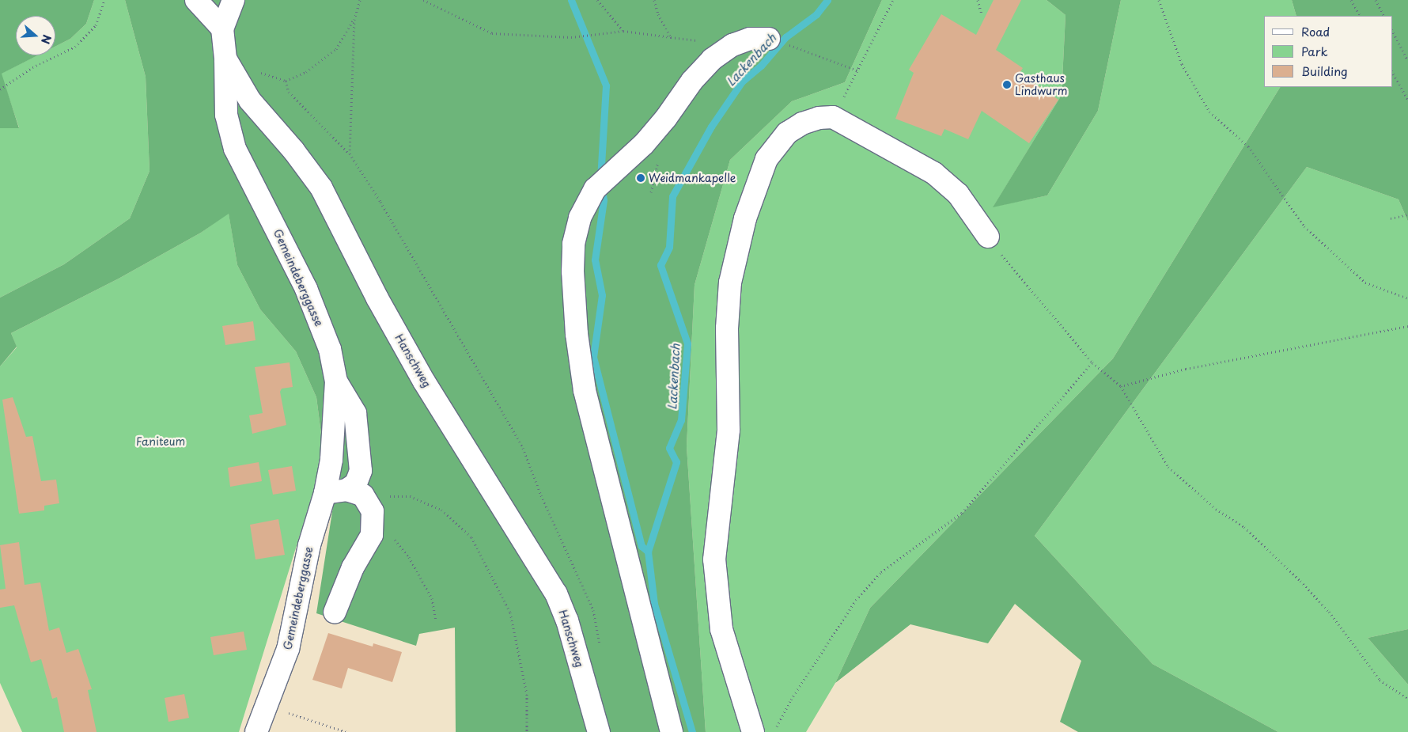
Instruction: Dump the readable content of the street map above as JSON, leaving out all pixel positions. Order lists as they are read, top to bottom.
{
  "streets": {
    "street": ["Gemeindeberggasse", "Hanschweg"]
  },
  "crossings": [
    ["Gemeindeberggasse", "Hanschweg"]
  ],
  "water": ["Lackenbach"],
  "parks": ["Faniteum"],
  "places": ["Gasthaus Lindwurm", "Weidmankapelle"],
  "legend": ["Road", "Park", "Building"],
  "north": "right"
}
